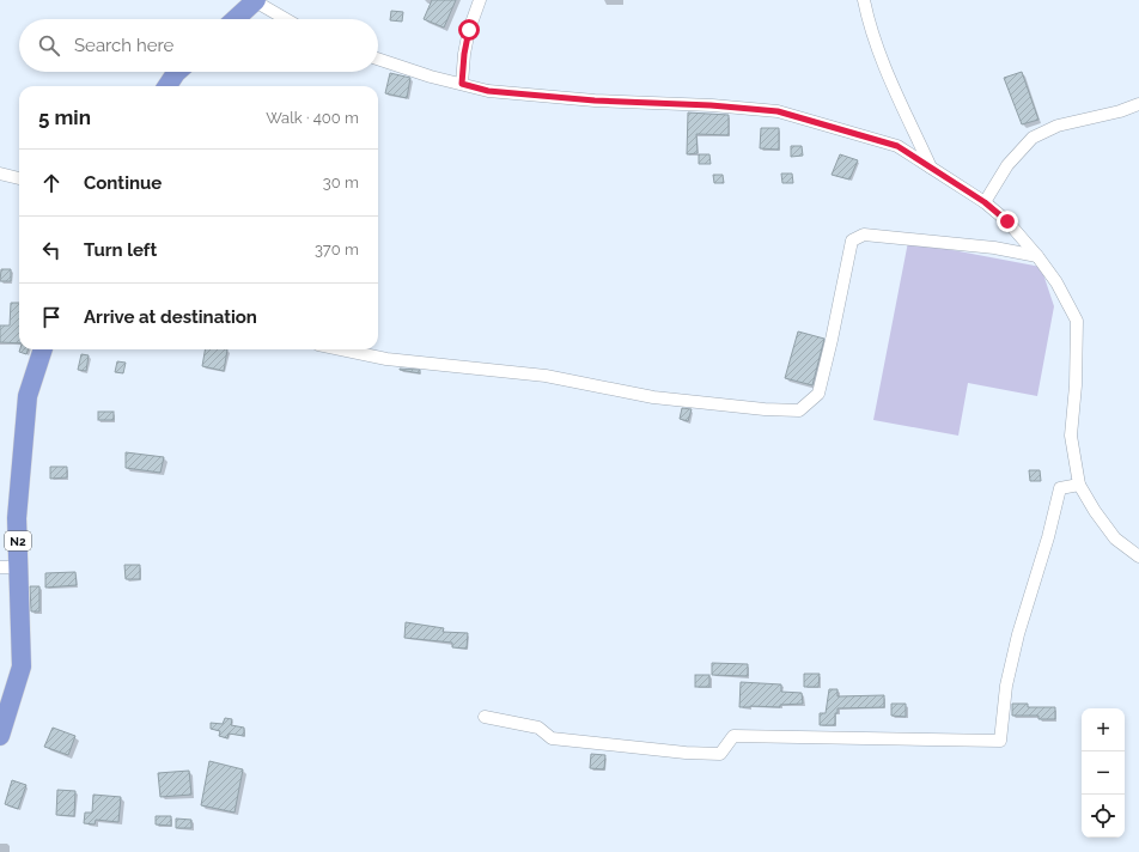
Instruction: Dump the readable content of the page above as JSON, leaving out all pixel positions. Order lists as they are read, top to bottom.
{
  "streets": {
    "highway": ["N2"]
  },
  "page": {
    "search": "Search here",
    "heading": ["5 min", "Walk · 400 m"],
    "list": [
      ["Continue", "30 m"],
      ["Turn left", "370 m"],
      "Arrive at destination"
    ],
    "map_buttons": ["+", "−"]
  }
}
